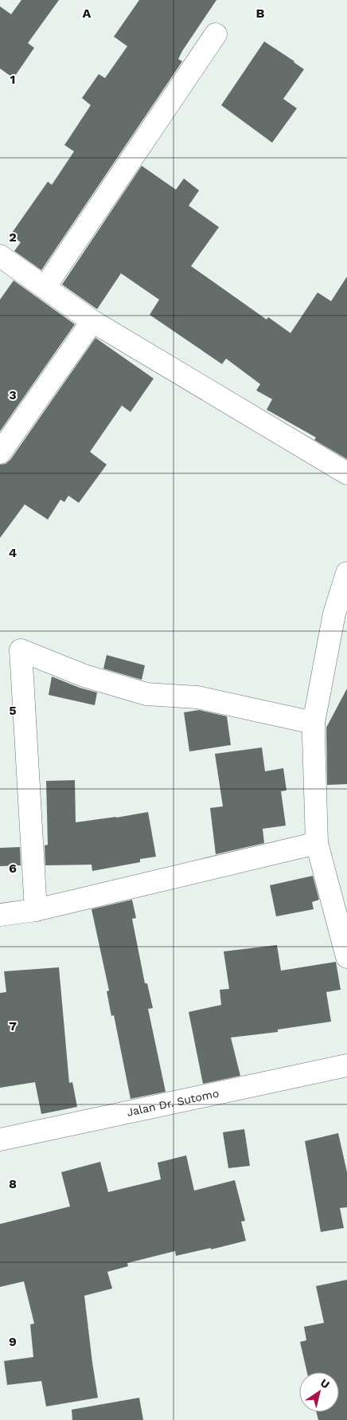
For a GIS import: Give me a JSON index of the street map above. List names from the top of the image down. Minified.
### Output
{"streets":{"street":["Jalan Dr. Sutomo"]},"north":"top right","grid":{"columns":["A","B"],"rows":["1","2","3","4","5","6","7","8","9"]}}
